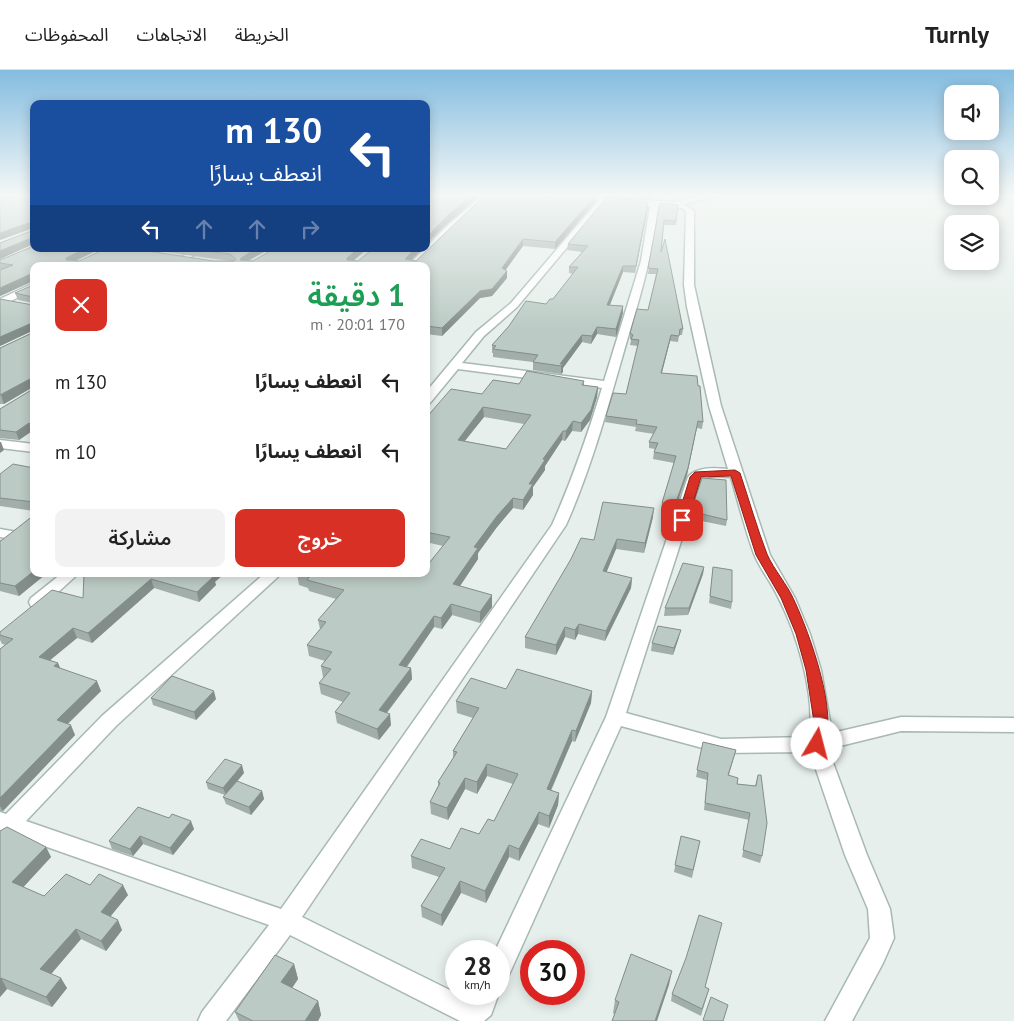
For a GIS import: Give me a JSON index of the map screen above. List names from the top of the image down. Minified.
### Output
{"page":{"header":"Turnly","nav":["الخريطة","الاتجاهات","المحفوظات"],"turn":["130 m","انعطف يسارًا"],"heading":["1 دقيقة","170 m · 20:01"],"list":[{"name":"انعطف يسارًا","value":"130 m"},{"name":"انعطف يسارًا","value":"10 m"}],"buttons":["خروج","مشاركة"],"speed":"28 km/h","limit":"30"}}
